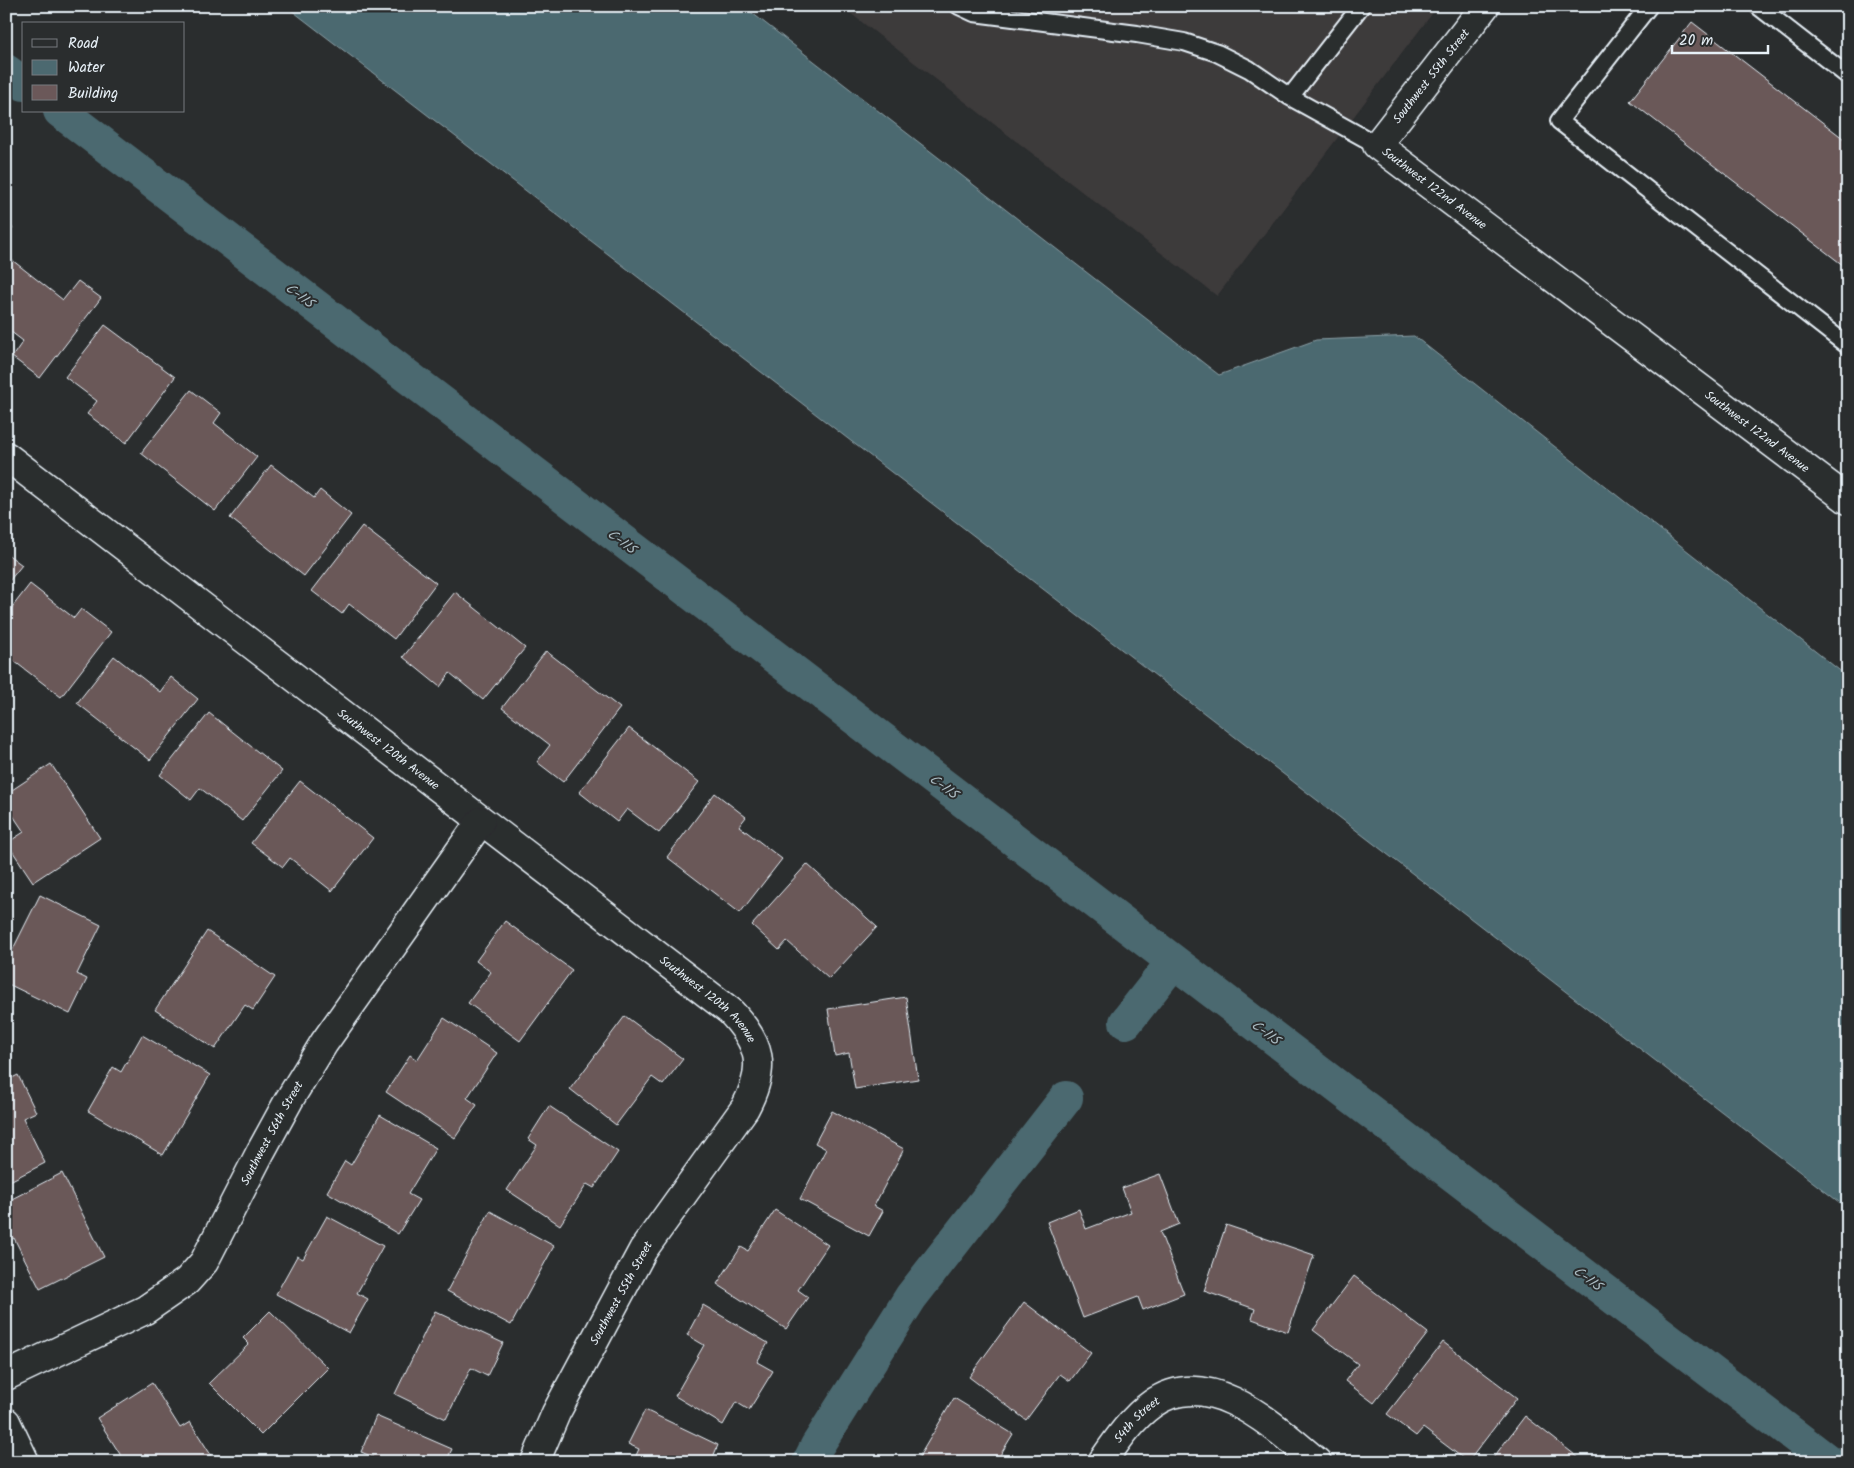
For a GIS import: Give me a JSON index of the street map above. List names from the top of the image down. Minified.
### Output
{"streets":{"street":["Southwest 55th Street","Southwest 122nd Avenue","Southwest 120th Avenue","Southwest 56th Street","54th Street"]},"crossings":[["Southwest 55th Street","Southwest 122nd Avenue"],["Southwest 55th Street","Southwest 120th Avenue"],["Southwest 120th Avenue","Southwest 56th Street"]],"water":["C-11S"],"legend":["Road","Water","Building"],"scale_bar":"20 m"}
